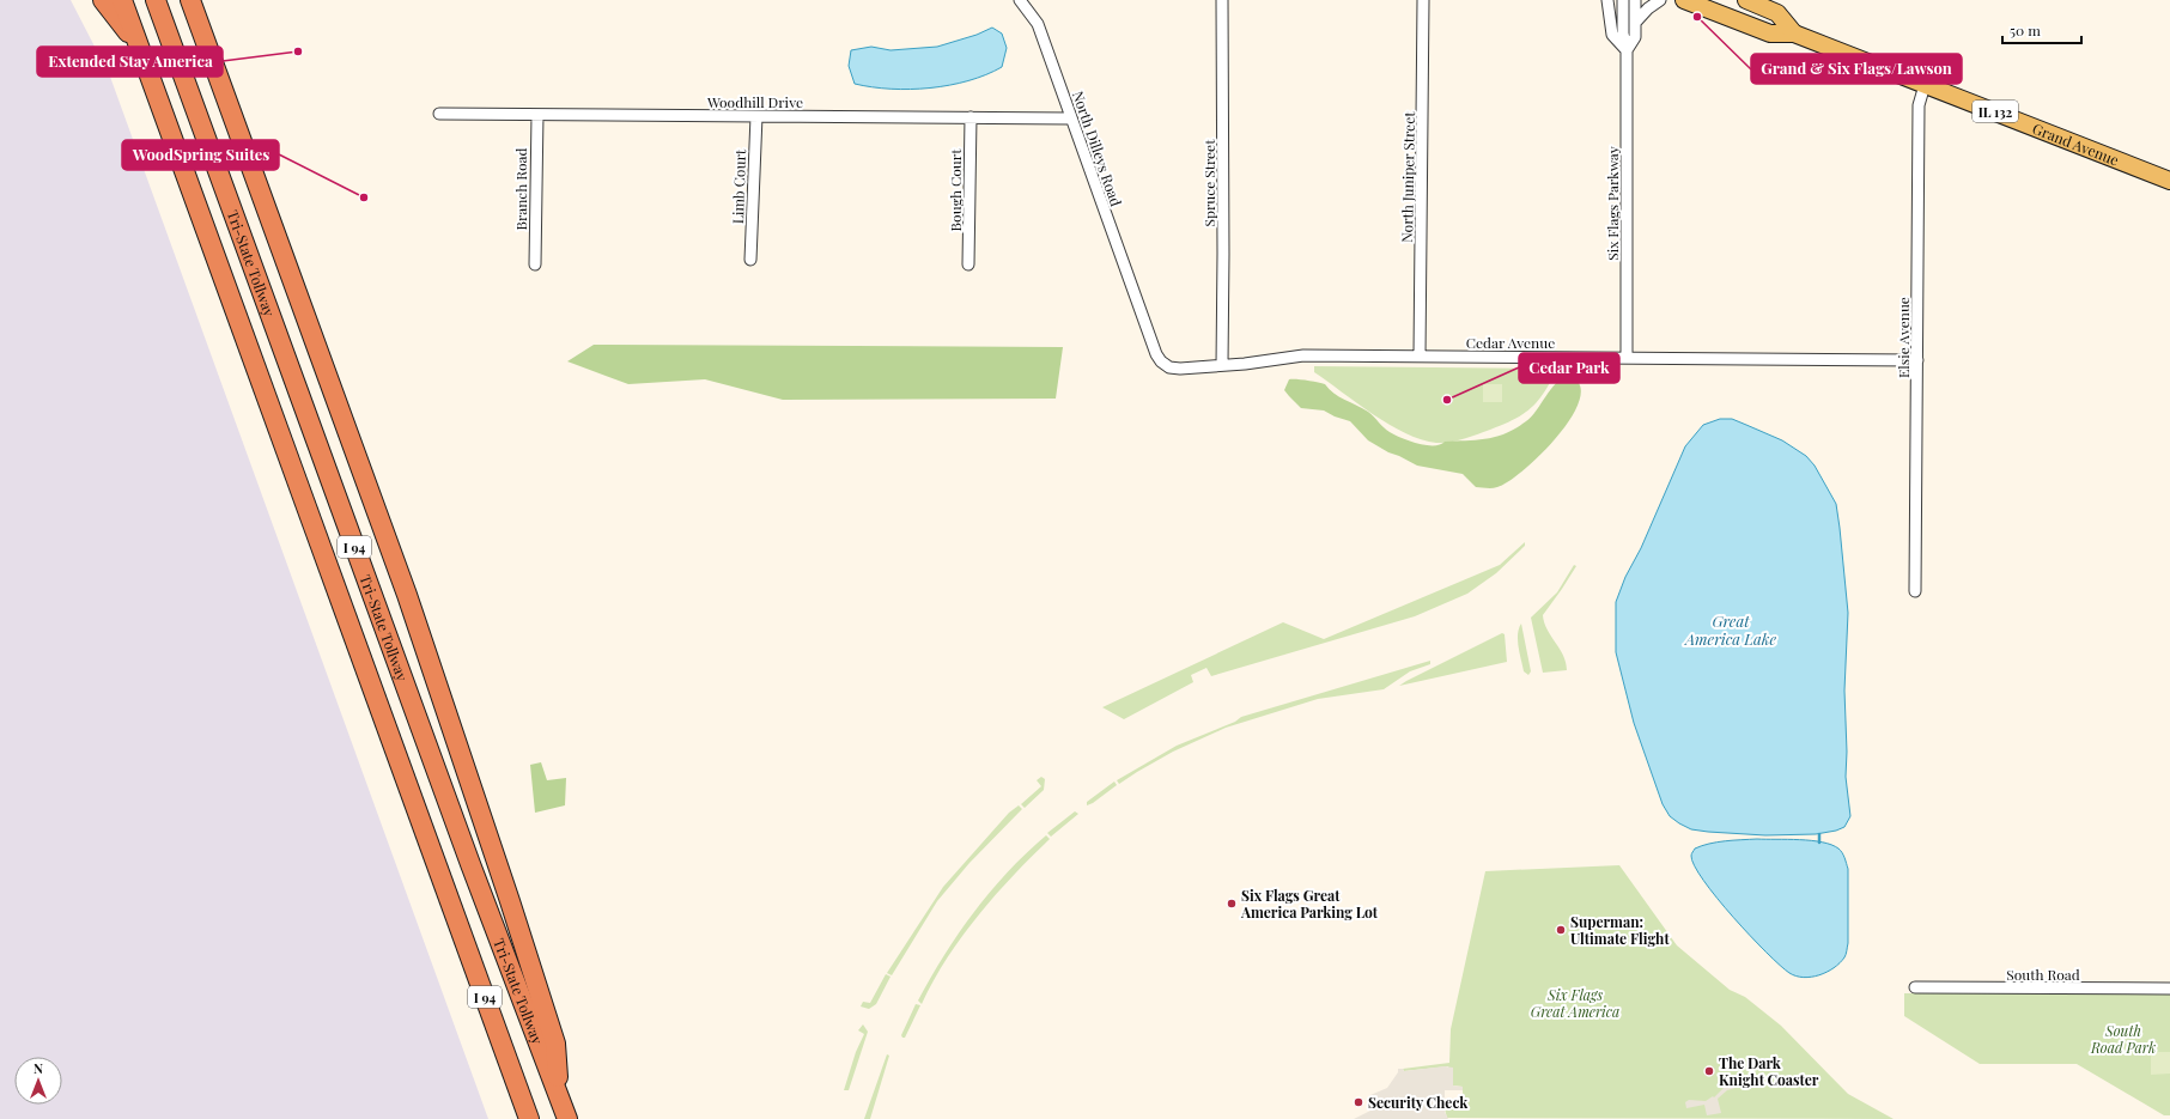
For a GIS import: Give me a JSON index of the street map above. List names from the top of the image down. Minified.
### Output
{"streets":{"highway":["Tri-State Tollway","I 94"],"main road":["IL 132","Grand Avenue"],"street":["Woodhill Drive","North Dilleys Road","North Juniper Street","Spruce Street","Limb Court","Branch Road","Bough Court","Six Flags Parkway","Elsie Avenue","Cedar Avenue","South Road"]},"crossings":[["Woodhill Drive","North Dilleys Road"],["Woodhill Drive","Limb Court"],["Woodhill Drive","Branch Road"],["Woodhill Drive","Bough Court"],["Grand Avenue","Elsie Avenue"],["North Dilleys Road","Cedar Avenue"],["North Juniper Street","Cedar Avenue"],["Spruce Street","Cedar Avenue"],["Six Flags Parkway","Cedar Avenue"],["Elsie Avenue","Cedar Avenue"]],"water":["Great America Lake"],"parks":["Six Flags Great America","South Road Park"],"places":["Grand & Six Flags/Lawson","Extended Stay America","WoodSpring Suites","Cedar Park","Six Flags Great America Parking Lot","Superman: Ultimate Flight","The Dark Knight Coaster","Security Check"],"scale_bar":"50 m","north":"top"}
